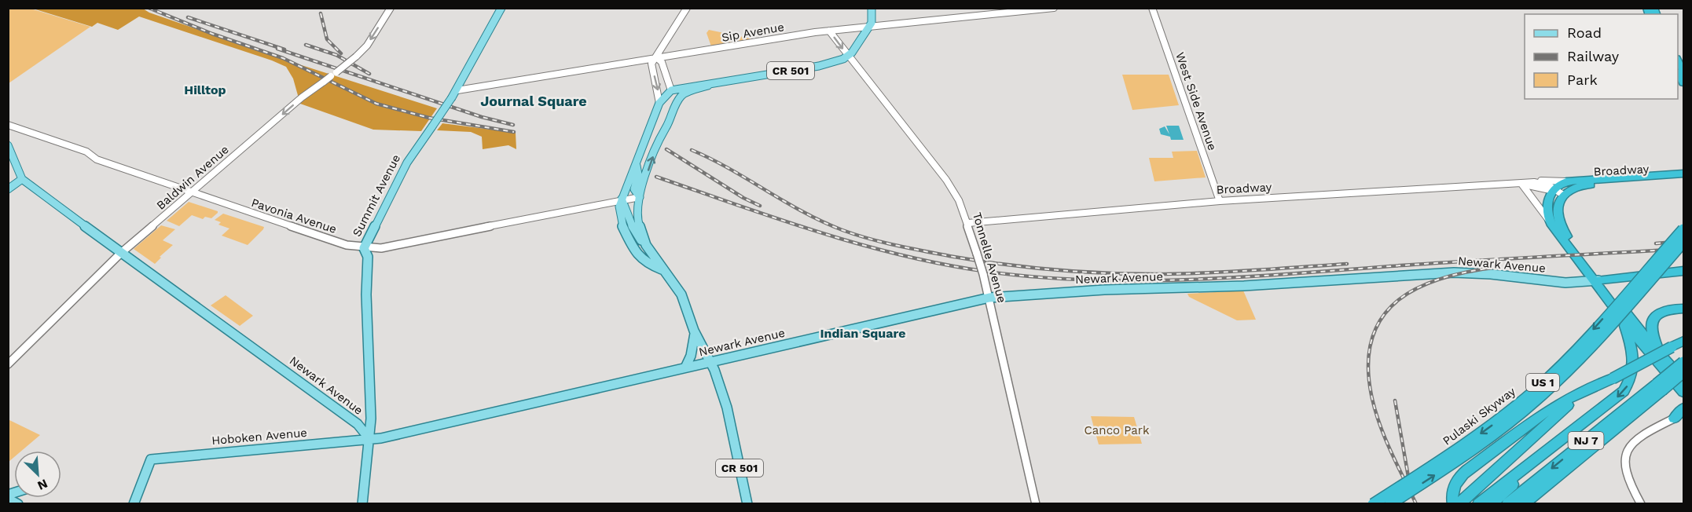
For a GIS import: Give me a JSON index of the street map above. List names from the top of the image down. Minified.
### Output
{"streets":{"highway":["Broadway","US 1","Pulaski Skyway"],"main road":["CR 501","Summit Avenue","Newark Avenue","Hoboken Avenue"],"street":["Sip Avenue","West Side Avenue","Baldwin Avenue","Pavonia Avenue","Tonnelle Avenue"]},"crossings":[["Sip Avenue","Summit Avenue"],["Sip Avenue","Tonnelle Avenue"],["CR 501","Pavonia Avenue"],["CR 501","Tonnelle Avenue"],["CR 501","Newark Avenue"],["West Side Avenue","Broadway"],["Broadway","Tonnelle Avenue"],["Baldwin Avenue","Pavonia Avenue"],["Baldwin Avenue","Newark Avenue"],["Summit Avenue","Pavonia Avenue"],["Summit Avenue","Newark Avenue"],["Summit Avenue","Hoboken Avenue"],["Tonnelle Avenue","Newark Avenue"],["Newark Avenue","Hoboken Avenue"]],"one_way":["Baldwin Avenue"],"districts":["Hilltop","Journal Square","Indian Square"],"parks":["Canco Park"],"legend":["Road","Railway","Park"],"north":"bottom right"}
